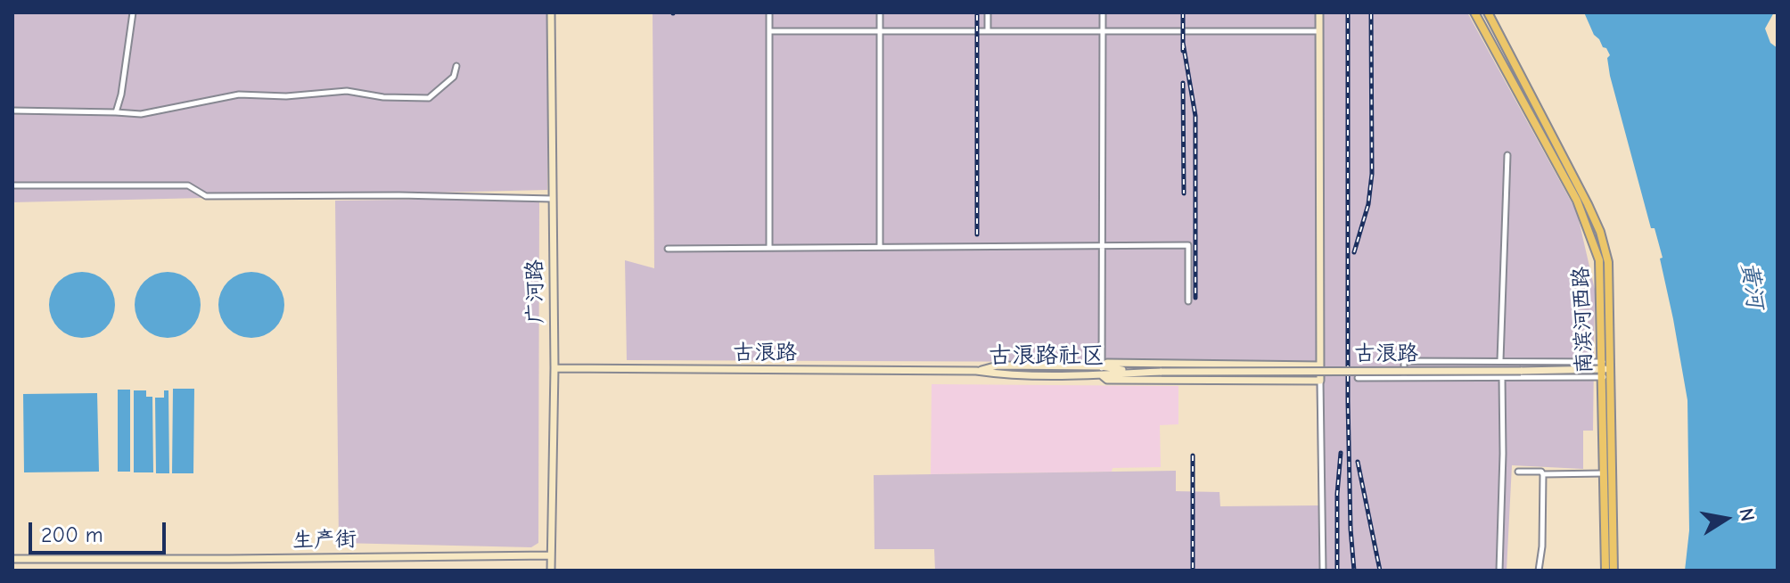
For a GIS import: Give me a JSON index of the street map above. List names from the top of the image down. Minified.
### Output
{"streets":{"highway":["南滨河西路"],"street":["广河路","古浪路","生产街"]},"crossings":[["广河路","古浪路"],["广河路","生产街"],["南滨河西路","古浪路"]],"districts":["古浪路社区"],"water":["黄河"],"scale_bar":"200 m","north":"right"}
